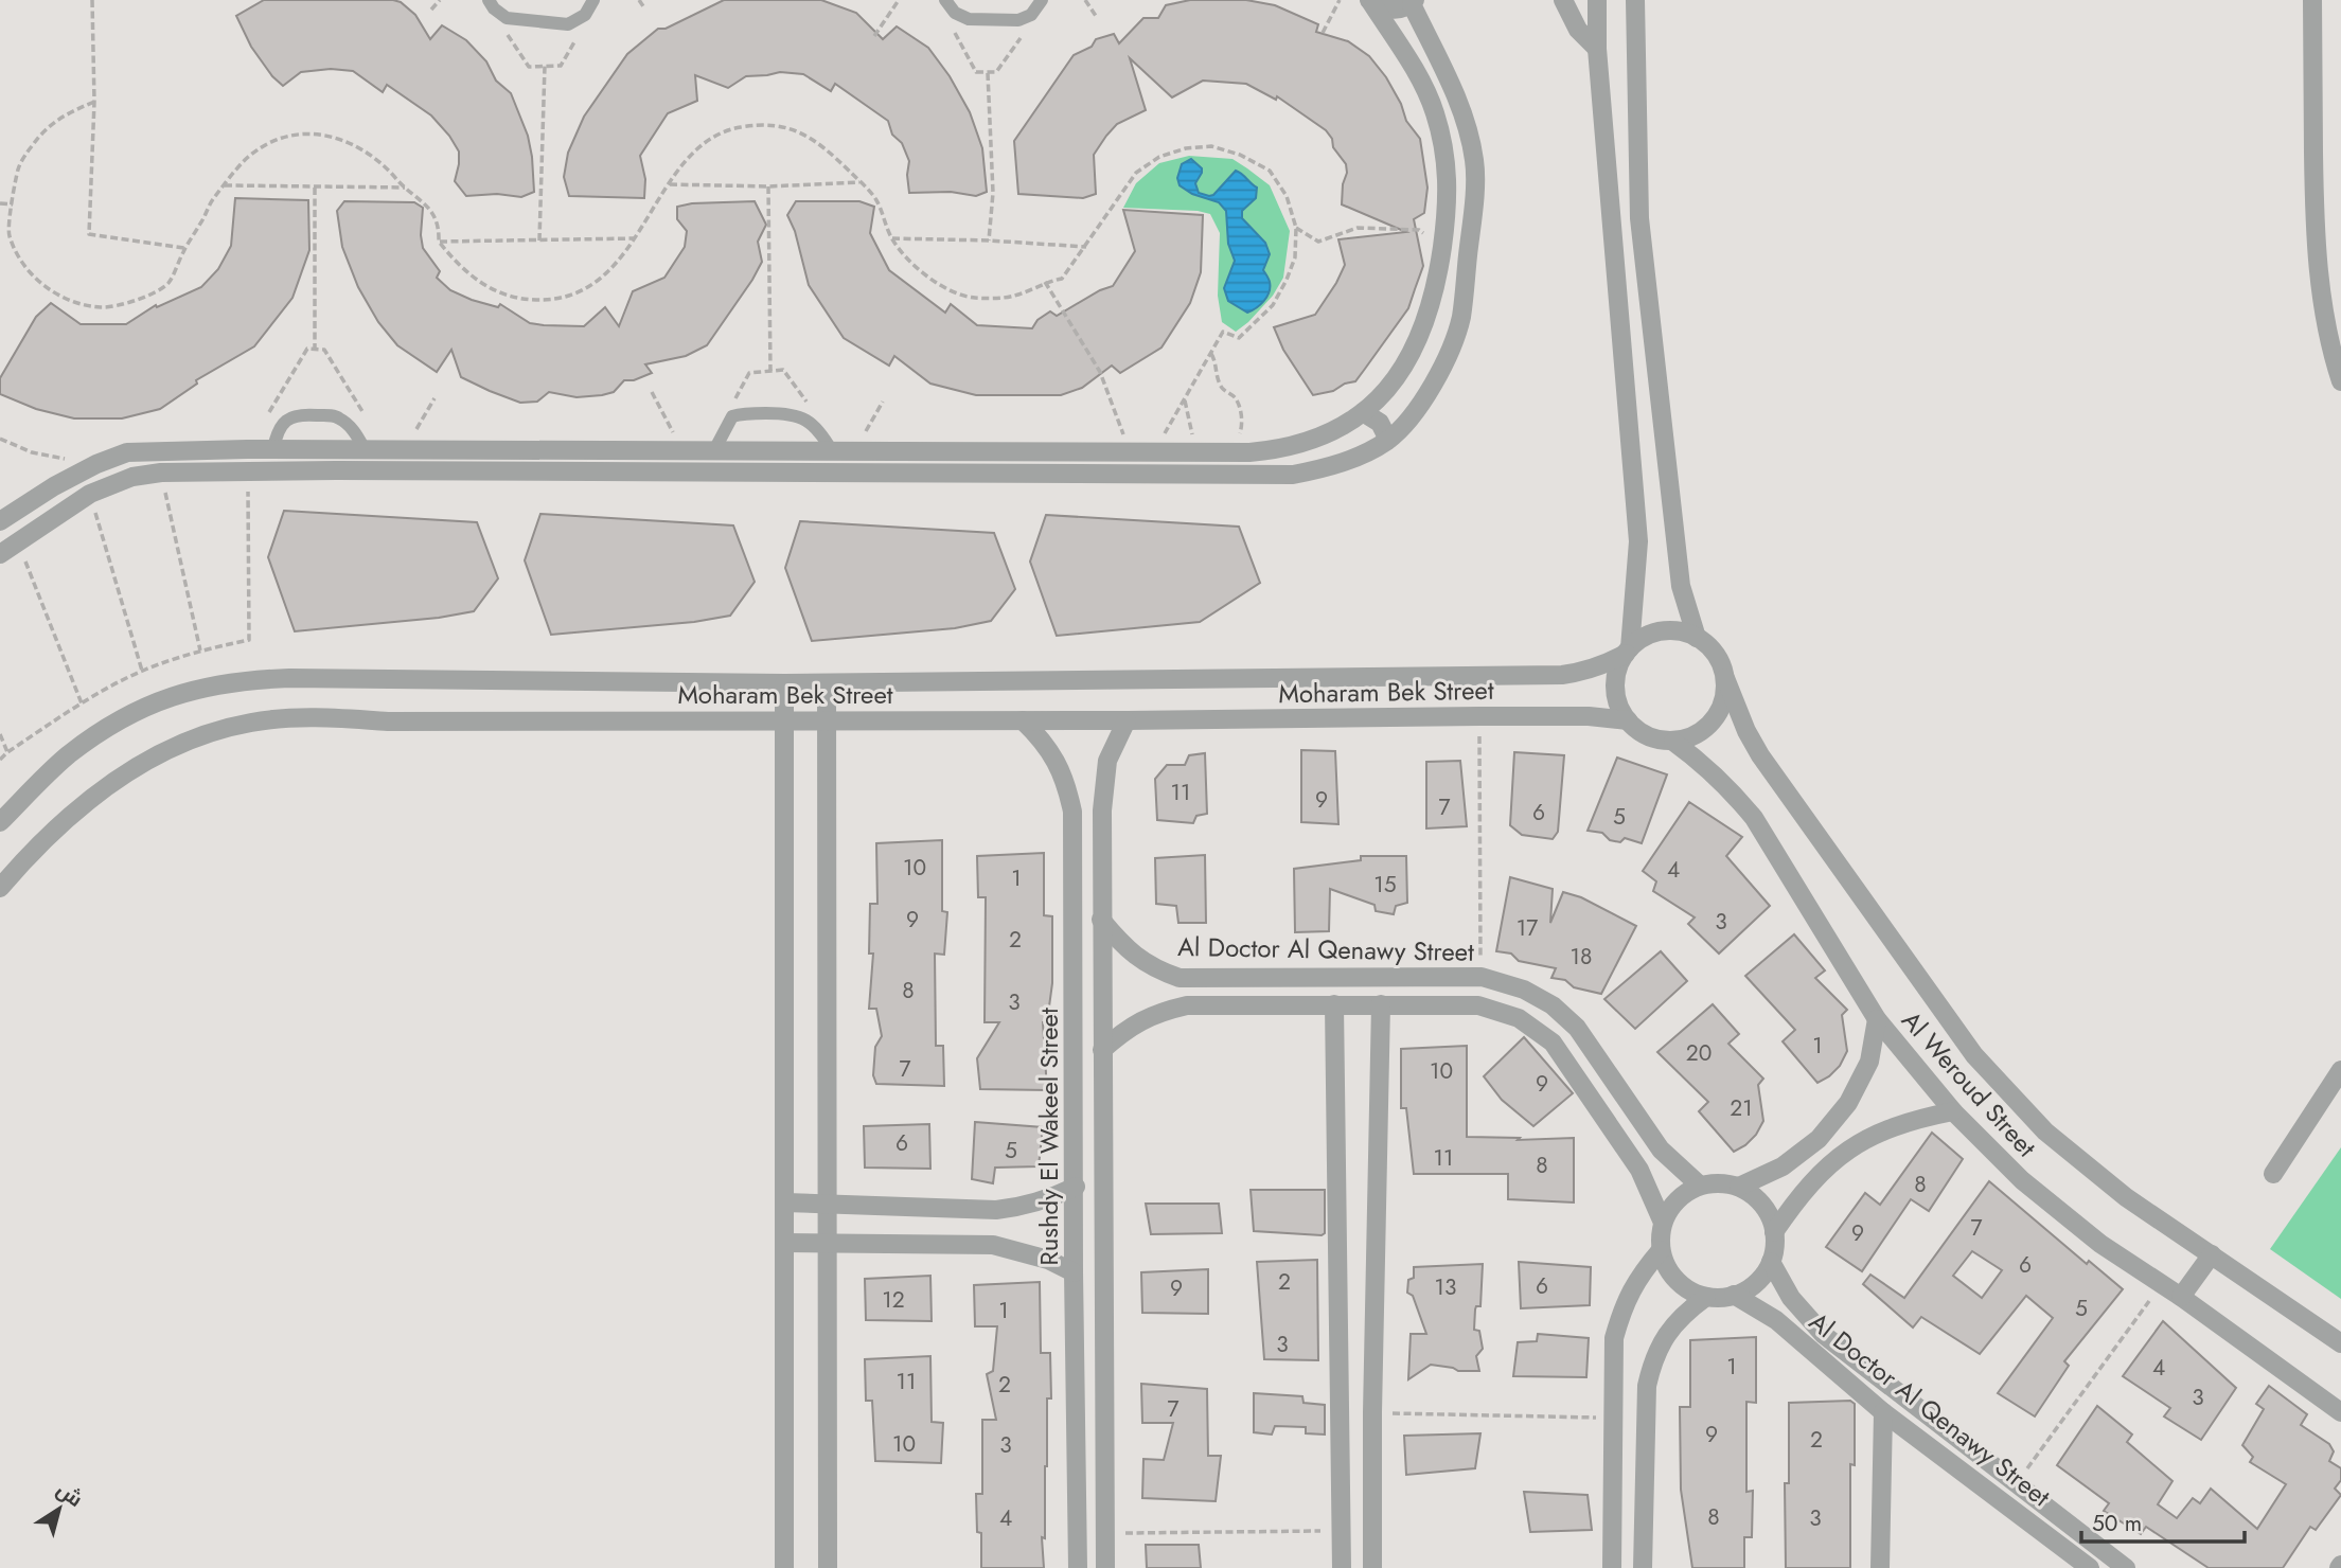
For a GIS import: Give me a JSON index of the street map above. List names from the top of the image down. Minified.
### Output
{"streets":{"street":["Moharam Bek Street","Al Doctor Al Qenawy Street","Al Weroud Street","Rushdy El Wakeel Street"]},"crossings":[["Moharam Bek Street","Al Weroud Street"],["Moharam Bek Street","Rushdy El Wakeel Street"],["Al Doctor Al Qenawy Street","Rushdy El Wakeel Street"]],"house_numbers":["11","9","7","6","5","10","4","1","15","9","3","17","2","18","8","3","1","20","7","10","9","21","6","5","11","8","8","7","9","6","2","6","13","9","12","5","1","3","1","4","11","2","3","7","9","2","10","3","8","4","3"],"scale_bar":"50 m","north":"top right"}
